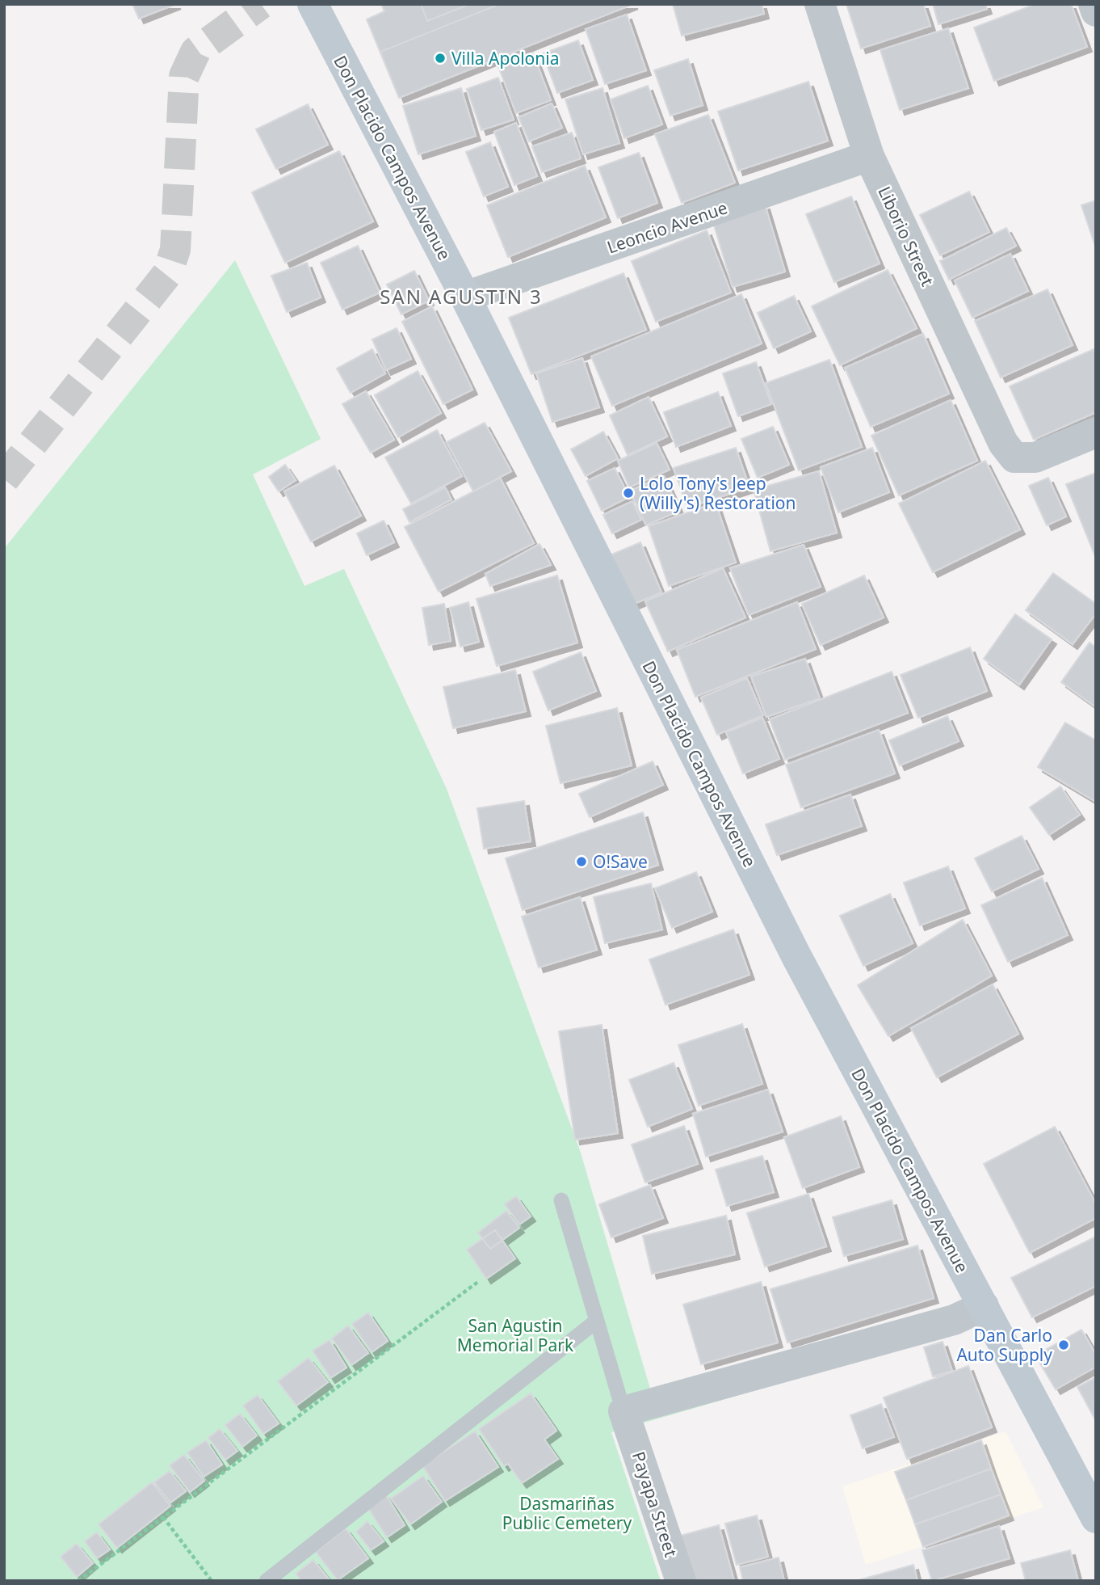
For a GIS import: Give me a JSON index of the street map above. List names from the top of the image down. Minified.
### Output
{"streets":{"main road":["Don Placido Campos Avenue"],"street":["Leoncio Avenue","Liborio Street","Payapa Street"]},"crossings":[["Don Placido Campos Avenue","Leoncio Avenue"],["Leoncio Avenue","Liborio Street"]],"districts":["SAN AGUSTIN 3"],"parks":["San Agustin Memorial Park","Dasmariñas Public Cemetery"],"places":["Villa Apolonia","Lolo Tony's Jeep (Willy's) Restoration","O!Save","Dan Carlo Auto Supply"]}
